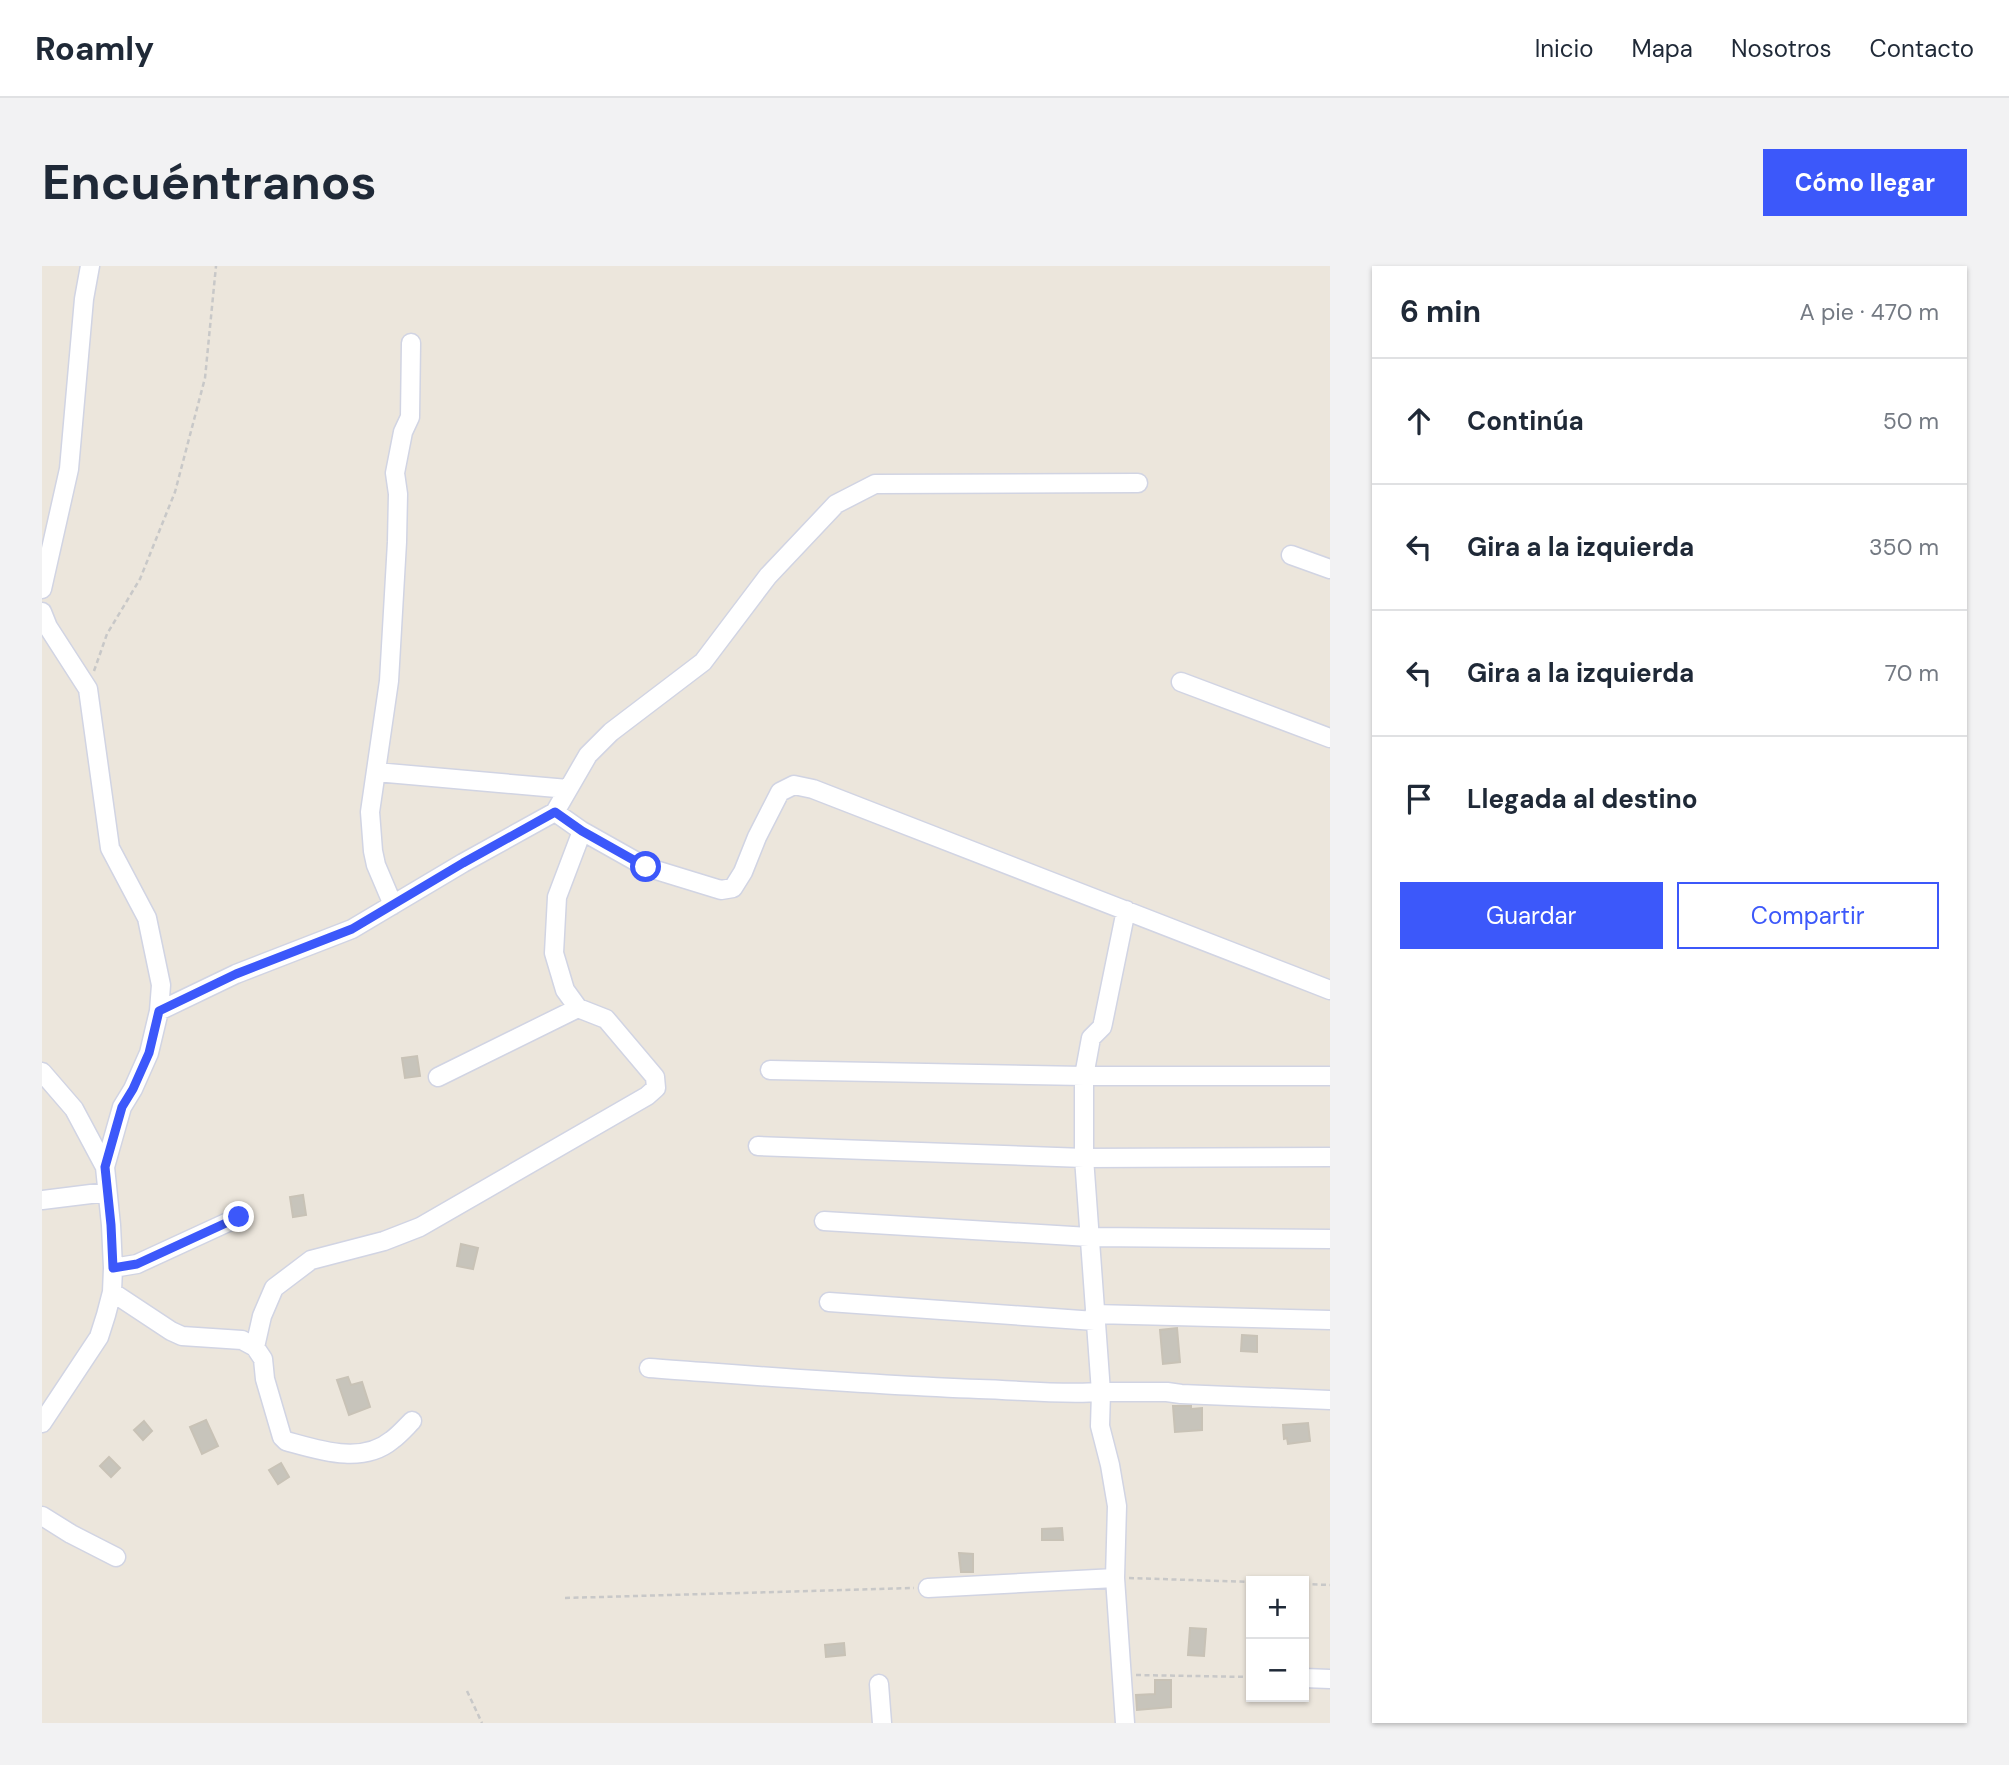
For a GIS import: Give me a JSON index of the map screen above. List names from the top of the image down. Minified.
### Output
{"page":{"header":"Roamly","nav":["Inicio","Mapa","Nosotros","Contacto"],"buttons":["Cómo llegar",["Guardar","Compartir"]],"title":"Encuéntranos","heading":["6 min","A pie · 470 m"],"list":[["Continúa","50 m"],["Gira a la izquierda","350 m"],["Gira a la izquierda","70 m"],"Llegada al destino"],"map_buttons":["+","−"]}}
